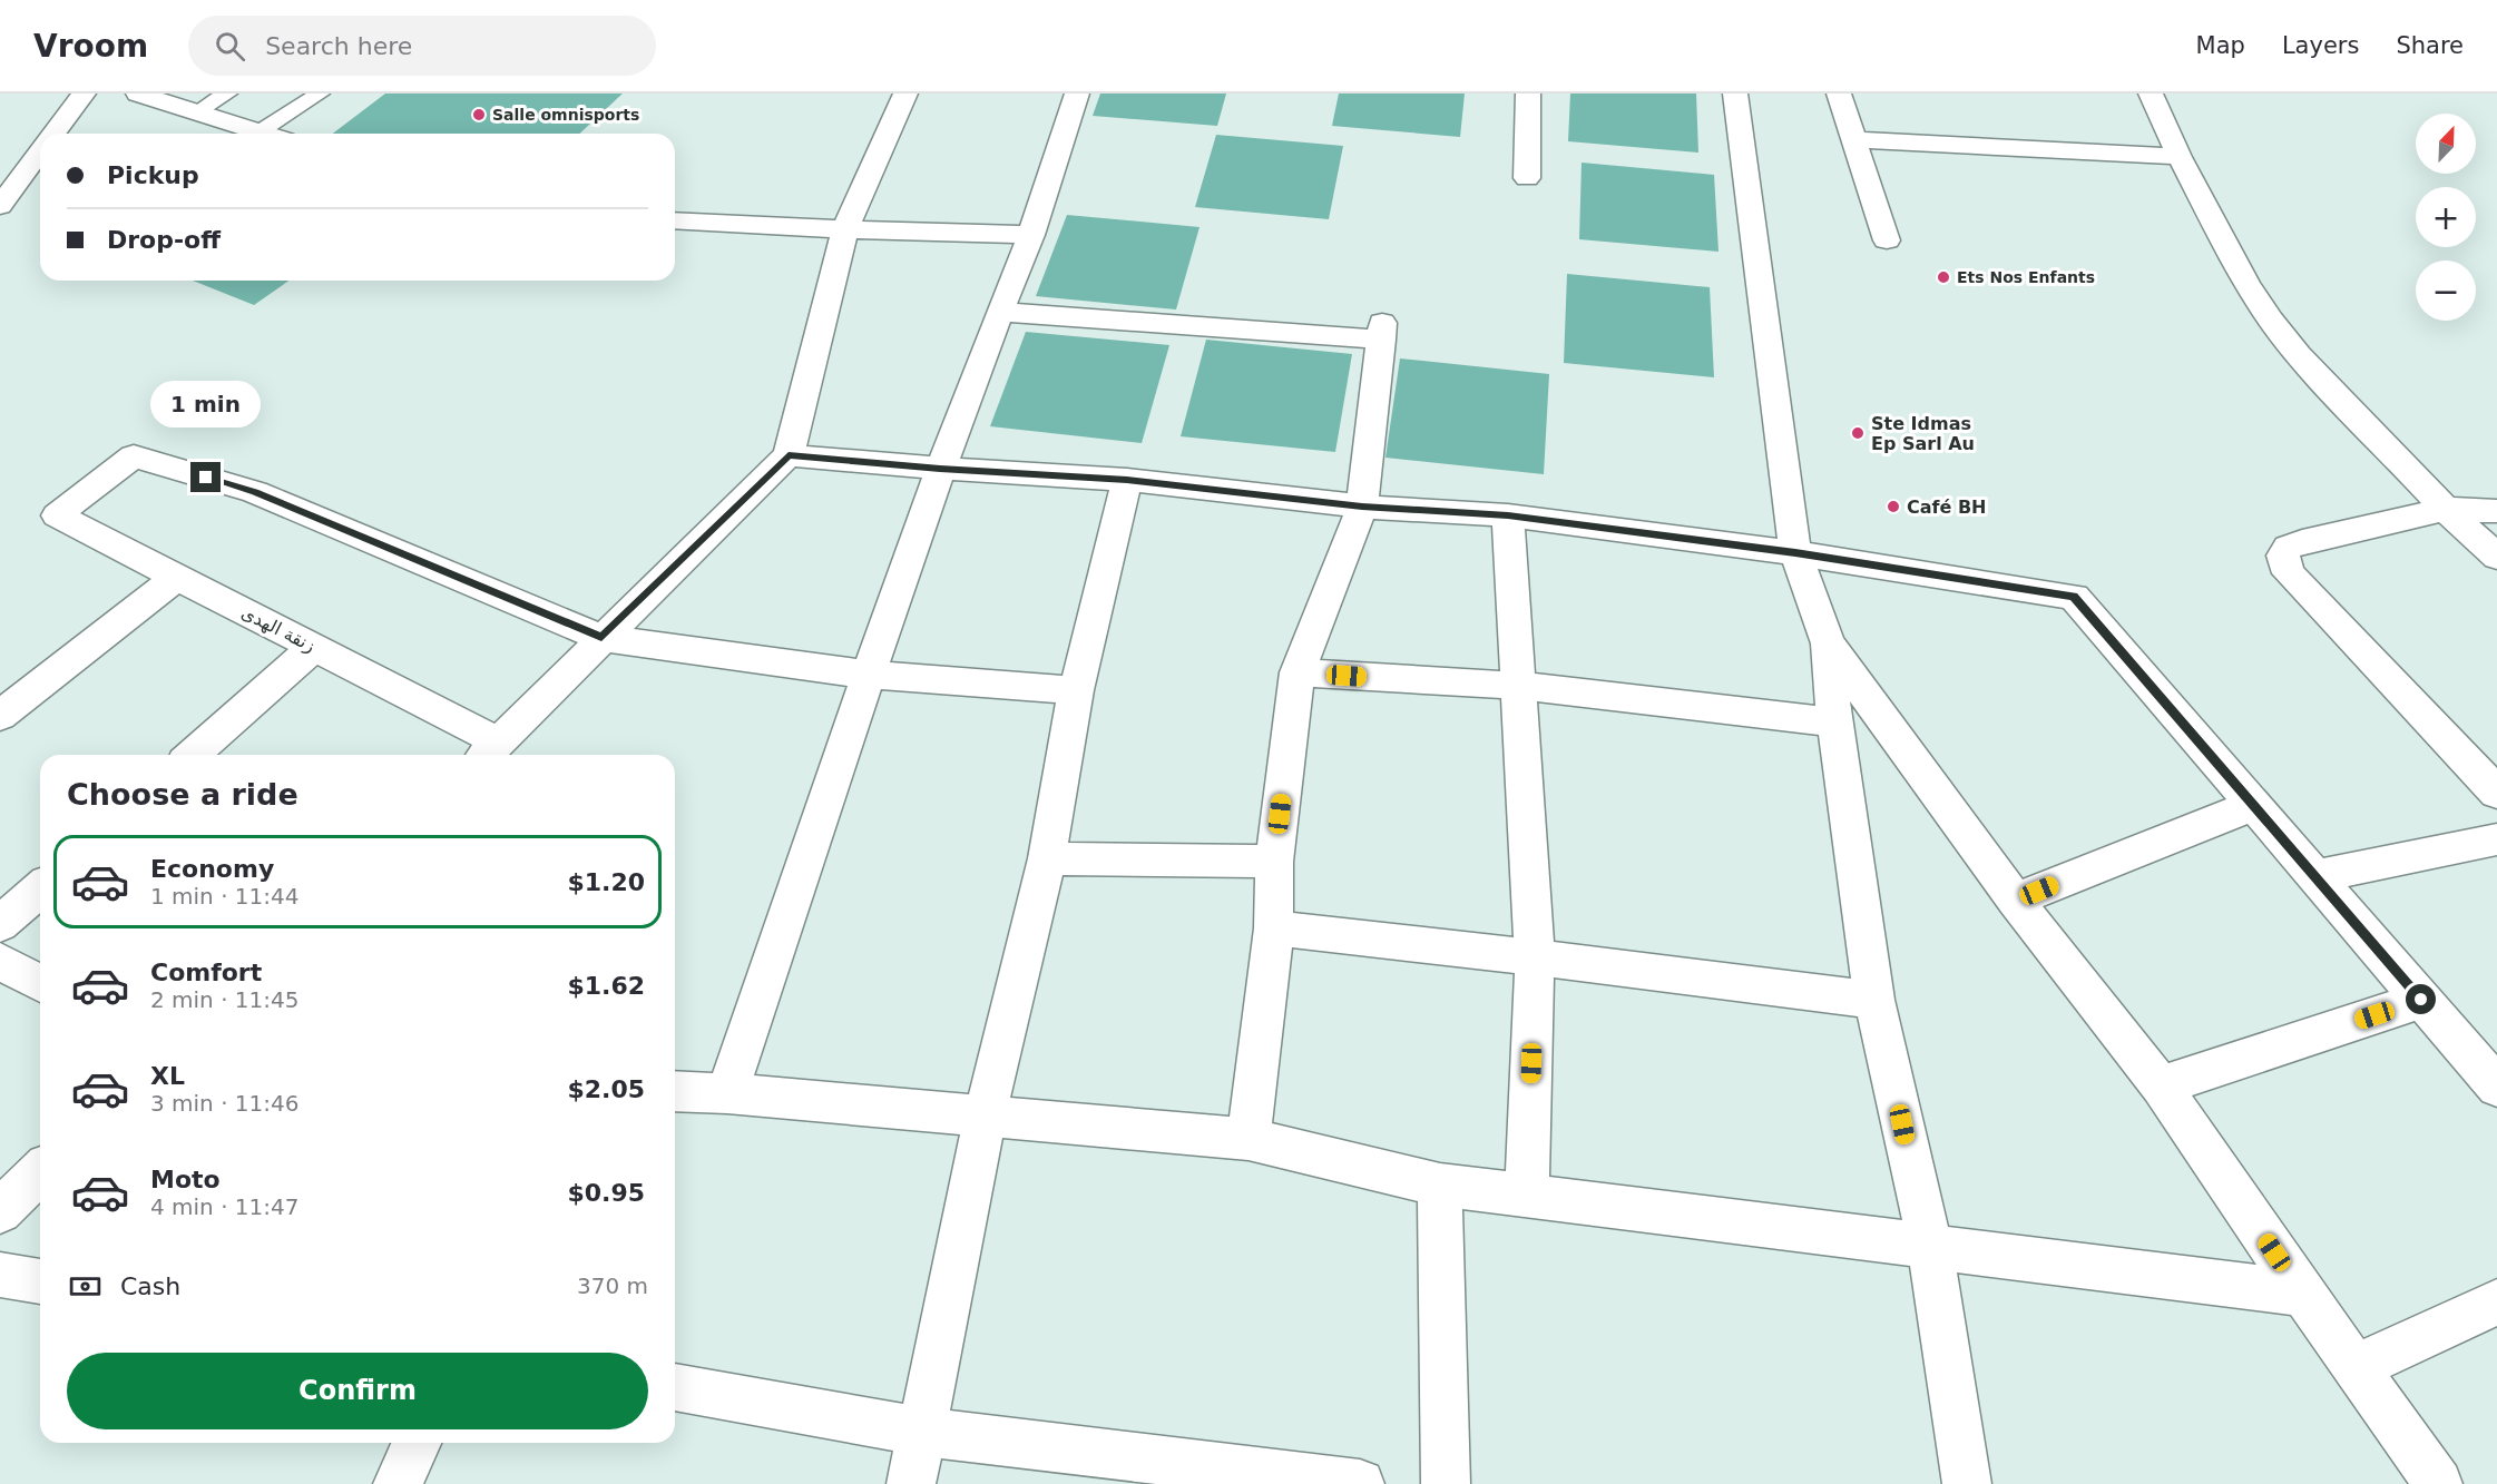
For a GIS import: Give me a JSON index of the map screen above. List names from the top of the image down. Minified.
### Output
{"streets":{"street":["زنقة الهدى"]},"places":["Salle omnisports","Ets Nos Enfants","Ste Idmas Ep Sarl Au","Café BH"],"north":"top right","page":{"header":"Vroom","search":"Search here","nav":["Map","Layers","Share"],"map_buttons":["+","−"],"banner":["Pickup","Drop-off"],"bubble":"1 min","heading":"Choose a ride","list":[{"name":"Economy","note":"1 min · 11:44","value":"$1.20"},{"name":"Comfort","note":"2 min · 11:45","value":"$1.62"},{"name":"XL","note":"3 min · 11:46","value":"$2.05"},{"name":"Moto","note":"4 min · 11:47","value":"$0.95"}],"pay":["Cash","370 m"],"buttons":"Confirm"}}
